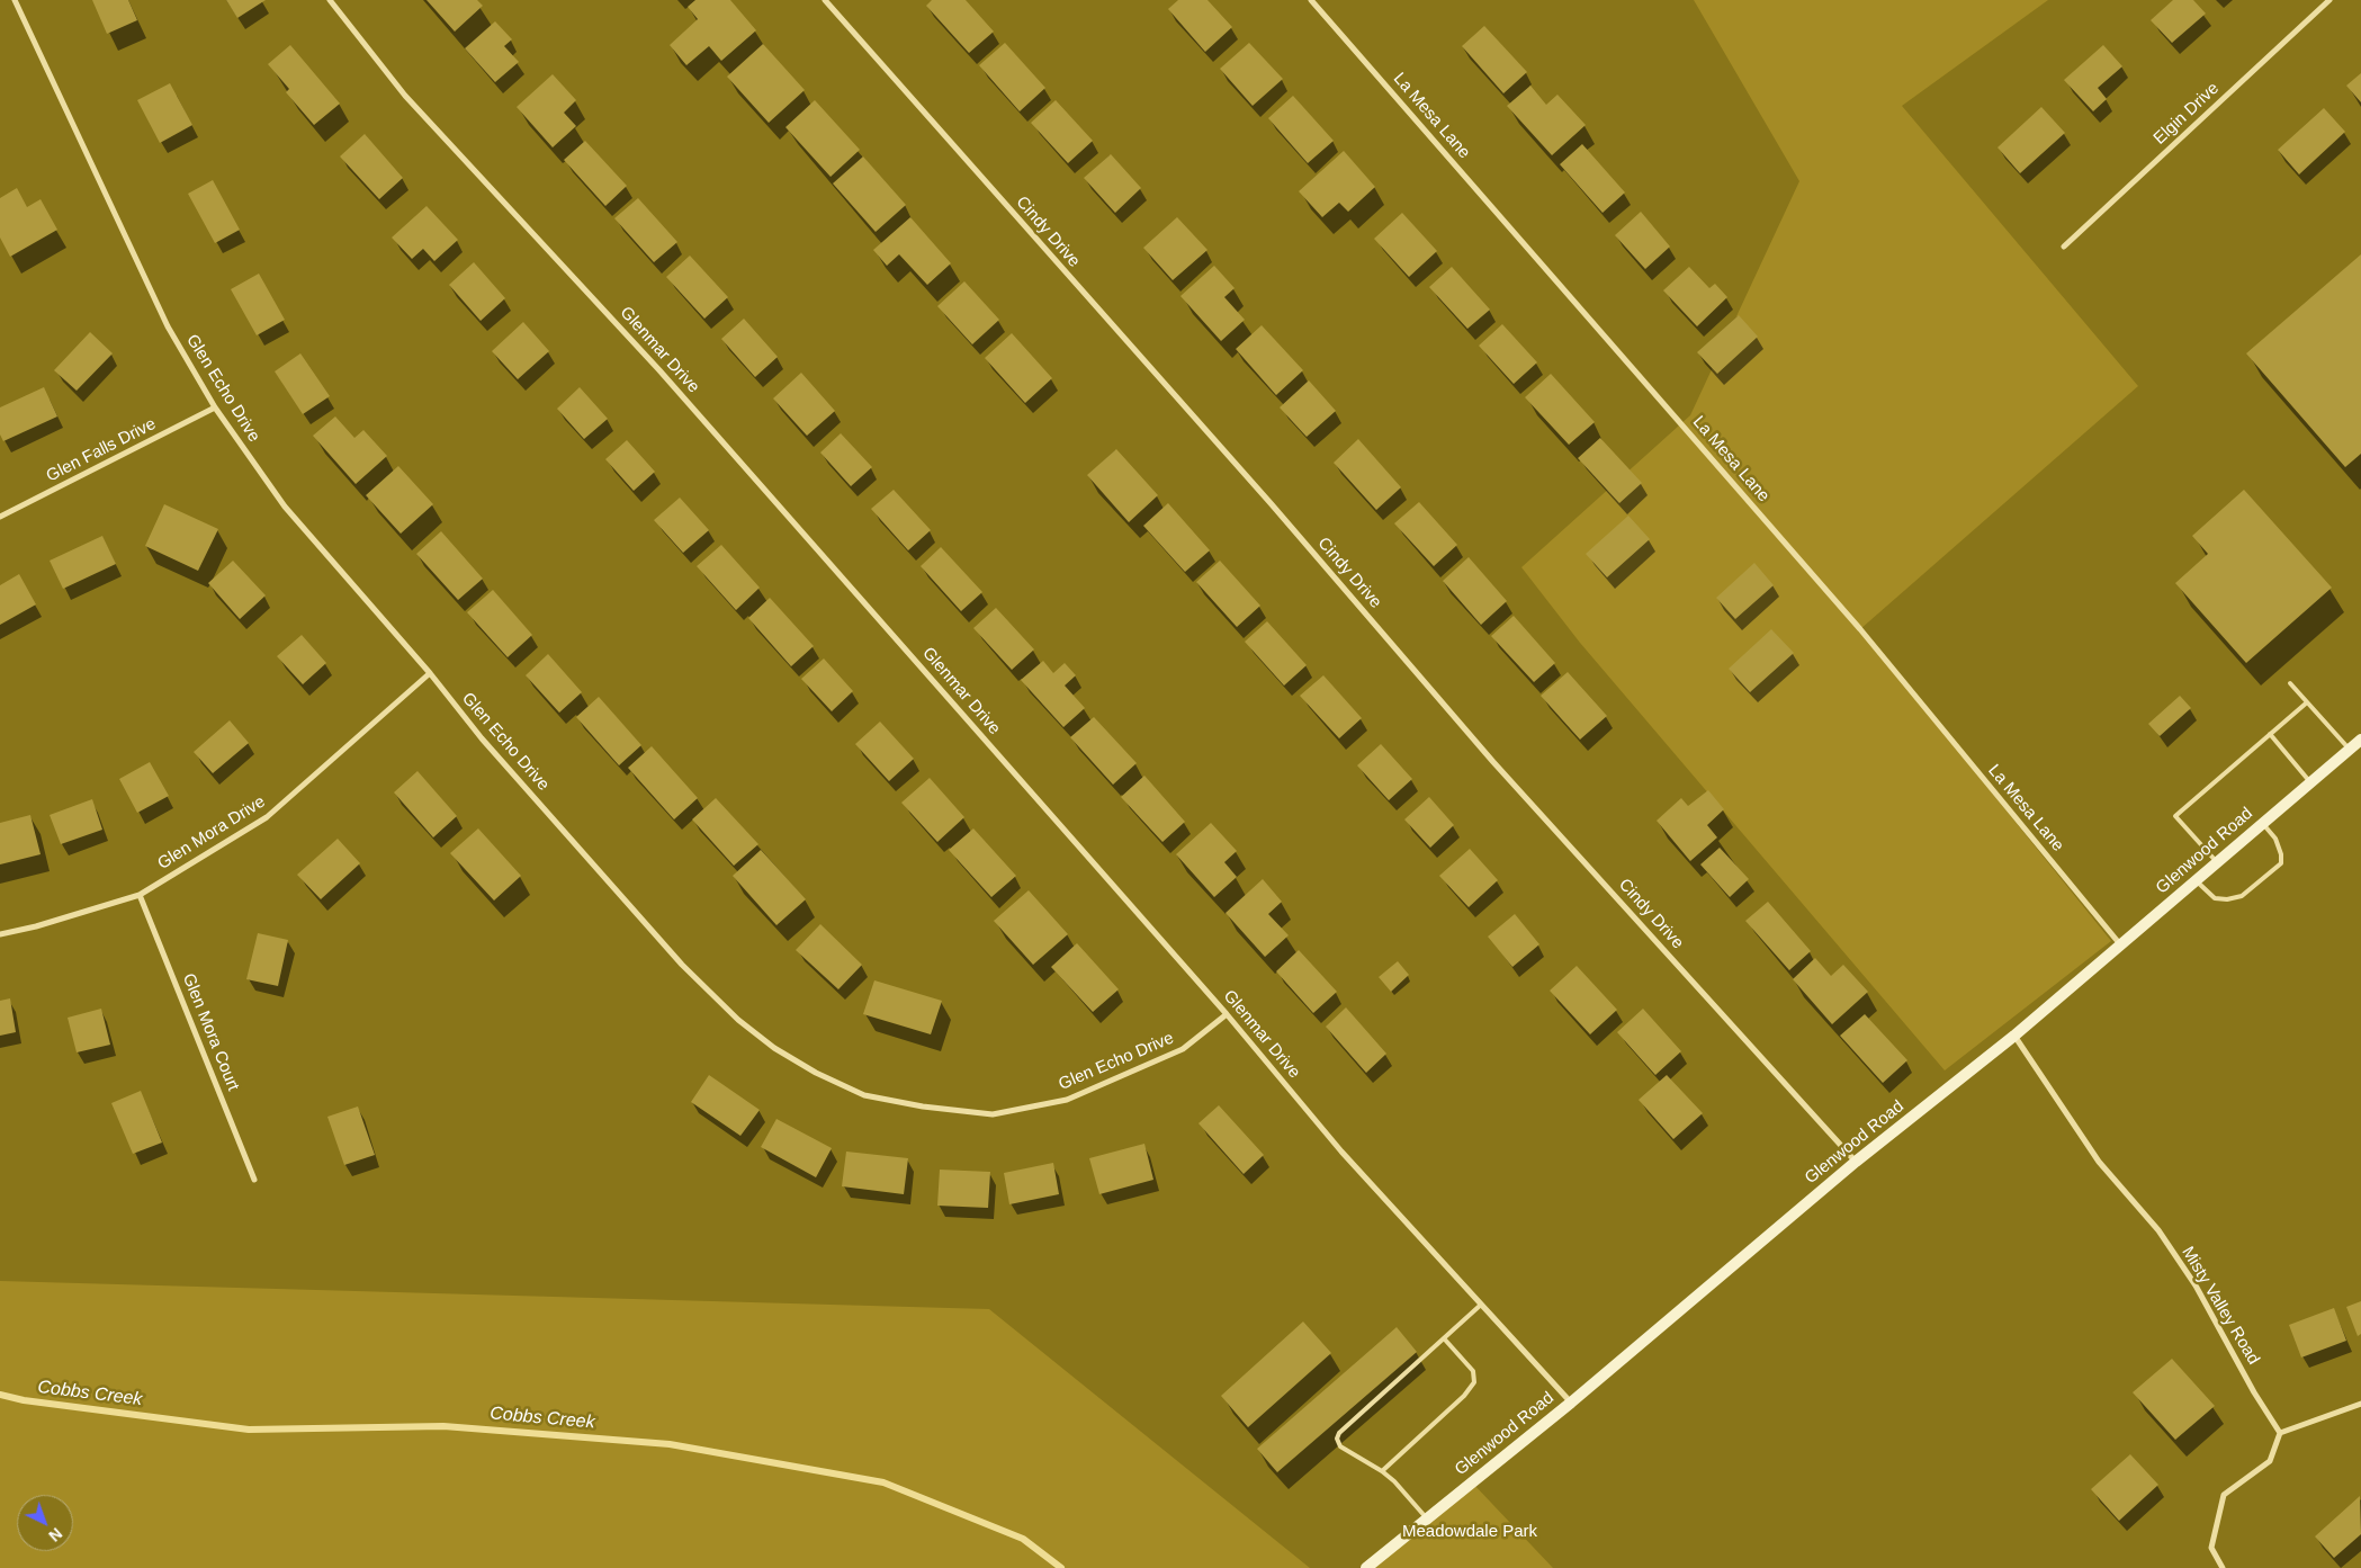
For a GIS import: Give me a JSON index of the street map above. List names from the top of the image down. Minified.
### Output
{"streets":{"main road":["Glenwood Road"],"street":["Elgin Drive","La Mesa Lane","Cindy Drive","Glenmar Drive","Glen Echo Drive","Glen Falls Drive","Glen Mora Drive","Glen Mora Court","Misty Valley Road"]},"crossings":[["La Mesa Lane","Glenwood Road"],["Cindy Drive","Glenwood Road"],["Glenmar Drive","Glen Echo Drive"],["Glenmar Drive","Glenwood Road"],["Glen Echo Drive","Glen Falls Drive"],["Glen Echo Drive","Glen Mora Drive"],["Glen Mora Drive","Glen Mora Court"],["Glenwood Road","Misty Valley Road"]],"water":["Cobbs Creek"],"parks":["Meadowdale Park"],"north":"bottom right"}
